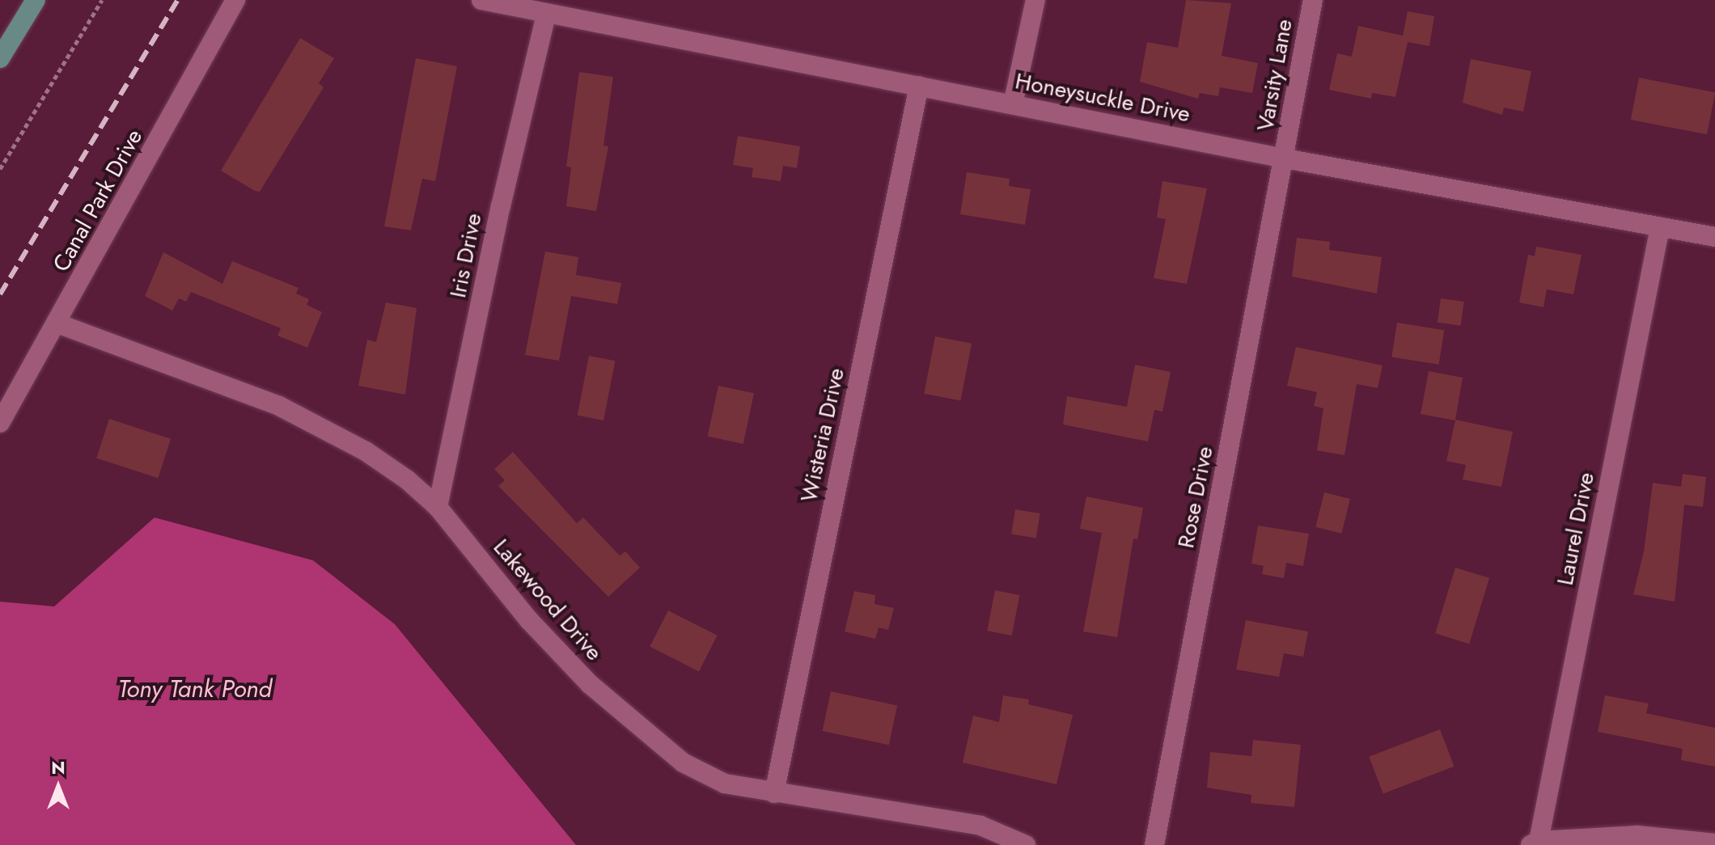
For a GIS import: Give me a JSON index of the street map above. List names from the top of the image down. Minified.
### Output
{"streets":{"street":["Varsity Lane","Honeysuckle Drive","Canal Park Drive","Iris Drive","Wisteria Drive","Rose Drive","Laurel Drive","Lakewood Drive"]},"crossings":[["Varsity Lane","Honeysuckle Drive"],["Varsity Lane","Rose Drive"],["Honeysuckle Drive","Iris Drive"],["Honeysuckle Drive","Wisteria Drive"],["Honeysuckle Drive","Rose Drive"],["Honeysuckle Drive","Laurel Drive"],["Canal Park Drive","Lakewood Drive"],["Iris Drive","Lakewood Drive"],["Wisteria Drive","Lakewood Drive"]],"water":["Tony Tank Pond"],"north":"top"}
